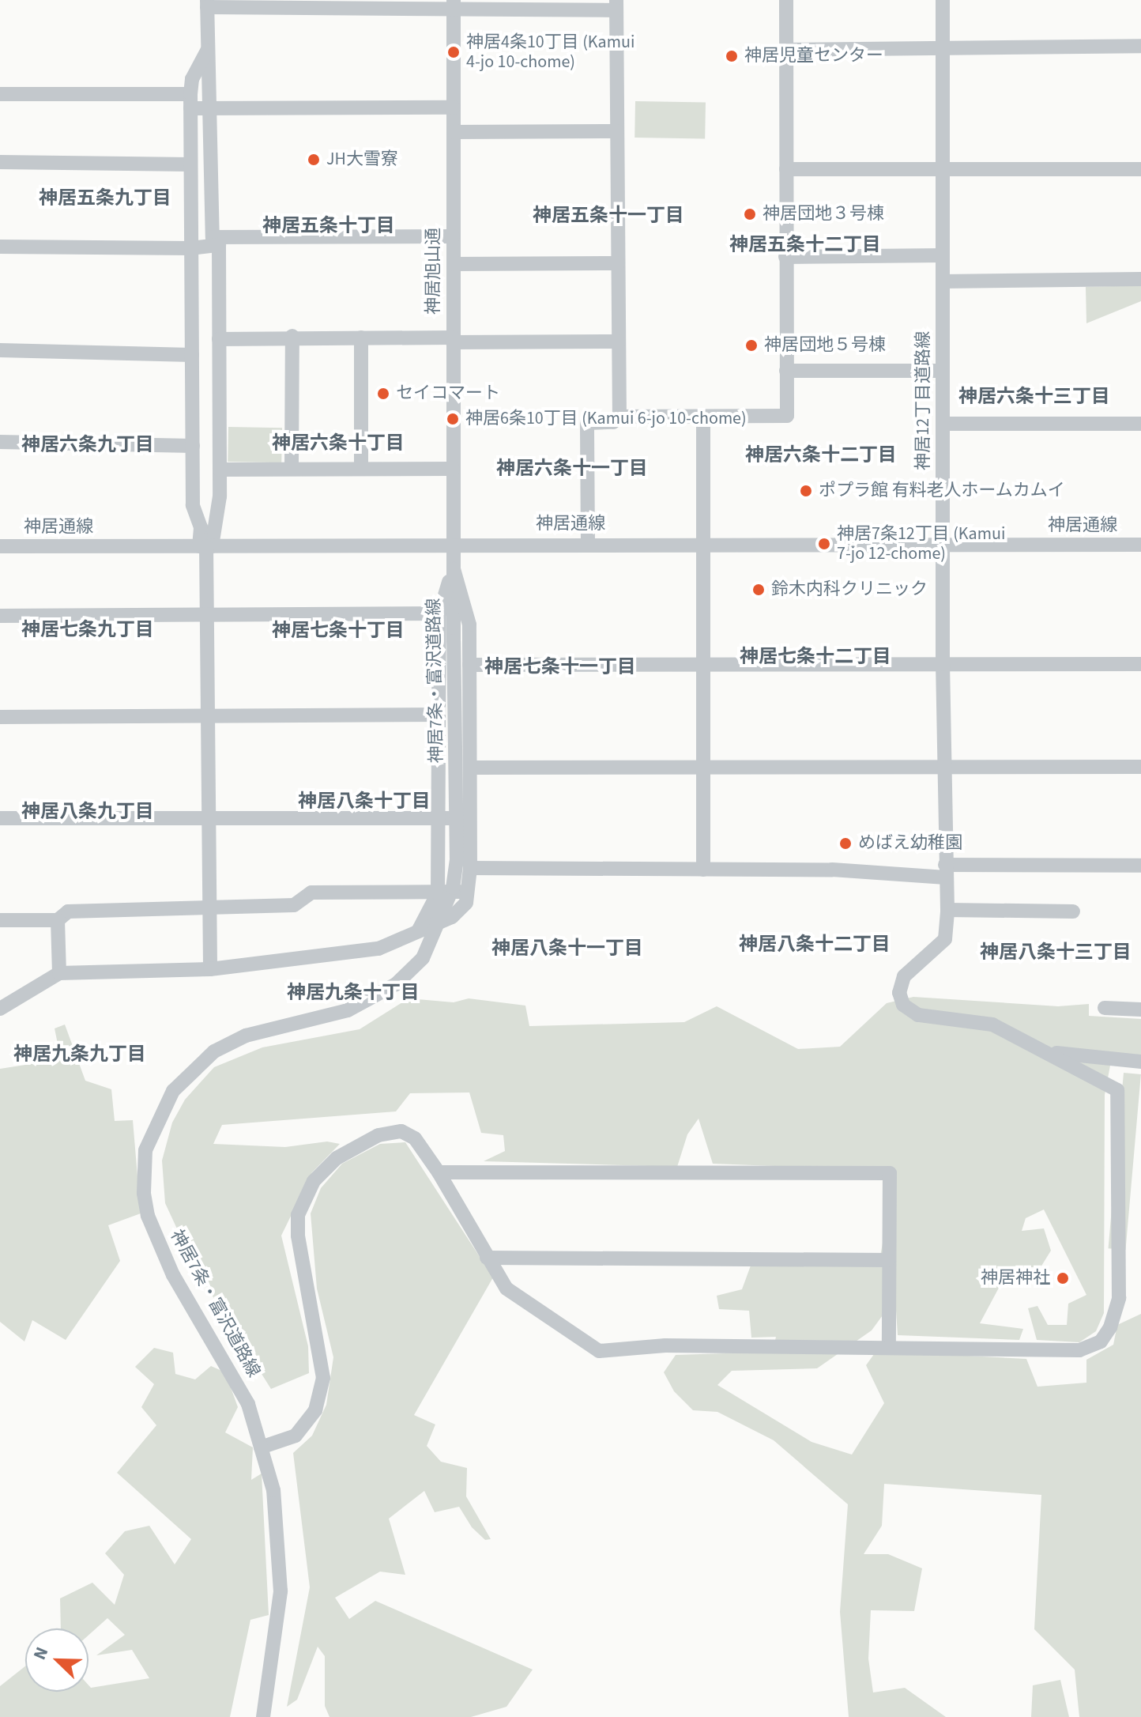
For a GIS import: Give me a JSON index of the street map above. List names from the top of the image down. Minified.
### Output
{"streets":{"street":["神居旭山通","神居12丁目道路線","神居通線","神居7条・富沢道路線"]},"crossings":[["神居旭山通","神居通線"],["神居旭山通","神居7条・富沢道路線"],["神居12丁目道路線","神居通線"],["神居通線","神居7条・富沢道路線"]],"districts":["神居五条九丁目","神居五条十一丁目","神居五条十丁目","神居五条十二丁目","神居六条十三丁目","神居六条十丁目","神居六条九丁目","神居六条十二丁目","神居六条十一丁目","神居七条九丁目","神居七条十丁目","神居七条十二丁目","神居七条十一丁目","神居八条十丁目","神居八条九丁目","神居八条十二丁目","神居八条十一丁目","神居八条十三丁目","神居九条十丁目","神居九条九丁目"],"places":["神居4条10丁目 (Kamui 4-jo 10-chome)","神居児童センター","JH大雪寮","神居団地３号棟","神居団地５号棟","セイコマート","神居6条10丁目 (Kamui 6-jo 10-chome)","ポプラ館 有料老人ホームカムイ","神居7条12丁目 (Kamui 7-jo 12-chome)","鈴木内科クリニック","めばえ幼稚園","神居神社"],"north":"top left"}
